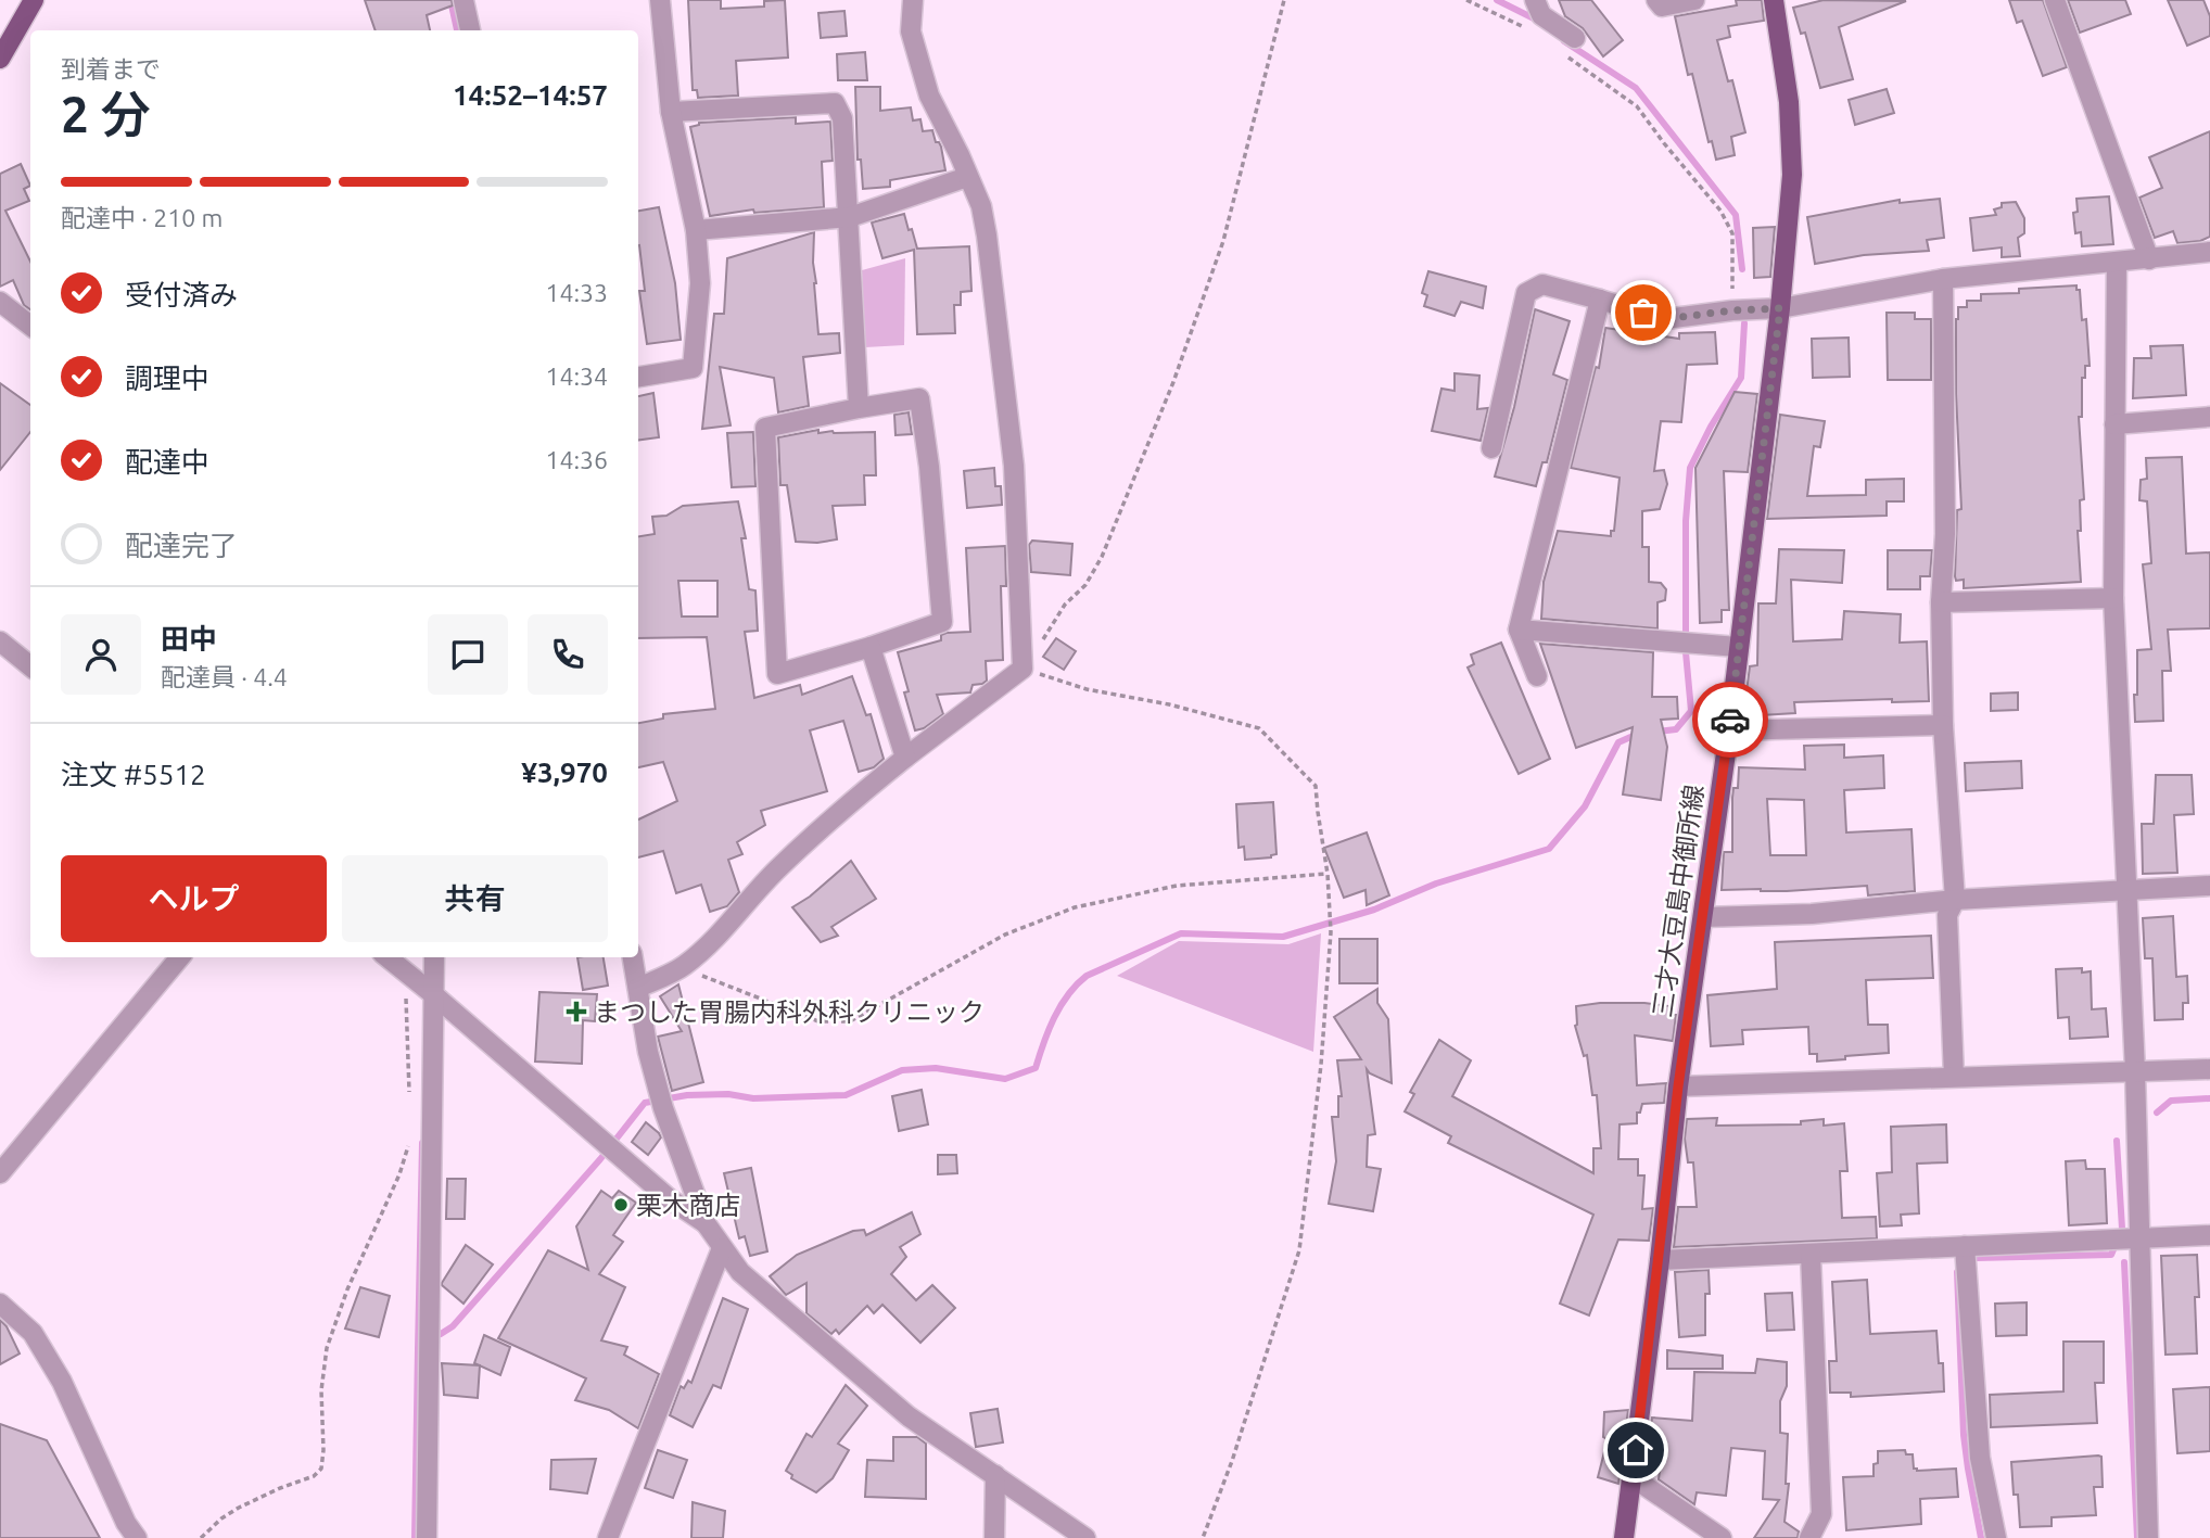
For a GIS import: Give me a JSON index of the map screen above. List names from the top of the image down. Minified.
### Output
{"streets":{"main road":["三才大豆島中御所線"]},"places":{"health":["まつした胃腸内科外科クリニック"],"other":["栗木商店"]},"page":{"heading":["2 分","到着まで","14:52–14:57"],"panel":["田中","配達員 · 4.4","注文 #5512","¥3,970"],"bar":"配達中 · 210 m","list":[["受付済み","14:33"],["調理中","14:34"],["配達中","14:36"],"配達完了"],"buttons":["ヘルプ","共有"]}}
